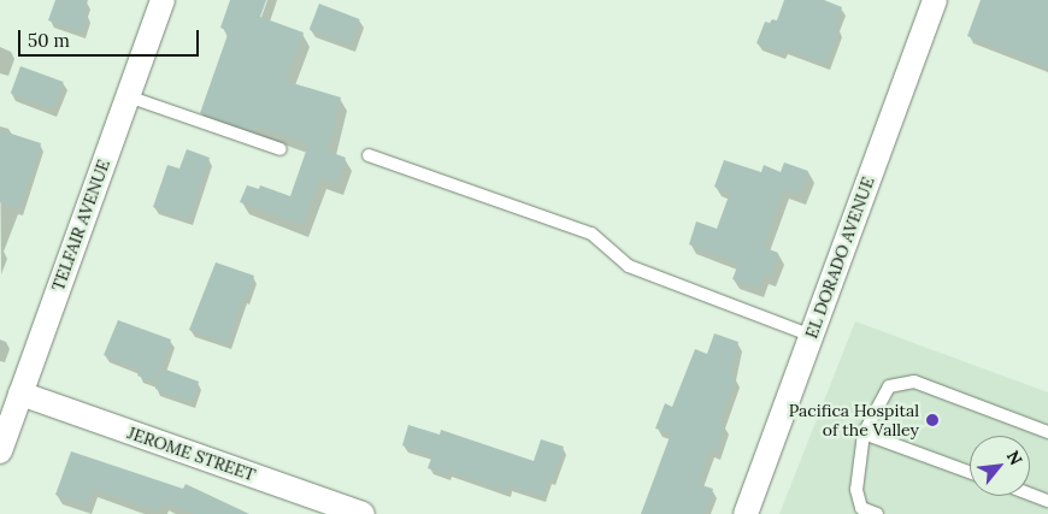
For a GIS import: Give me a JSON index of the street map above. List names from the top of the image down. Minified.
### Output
{"streets":{"street":["TELFAIR AVENUE","EL DORADO AVENUE","JEROME STREET"]},"crossings":[["TELFAIR AVENUE","JEROME STREET"]],"places":["Pacifica Hospital of the Valley"],"scale_bar":"50 m","north":"top right"}
